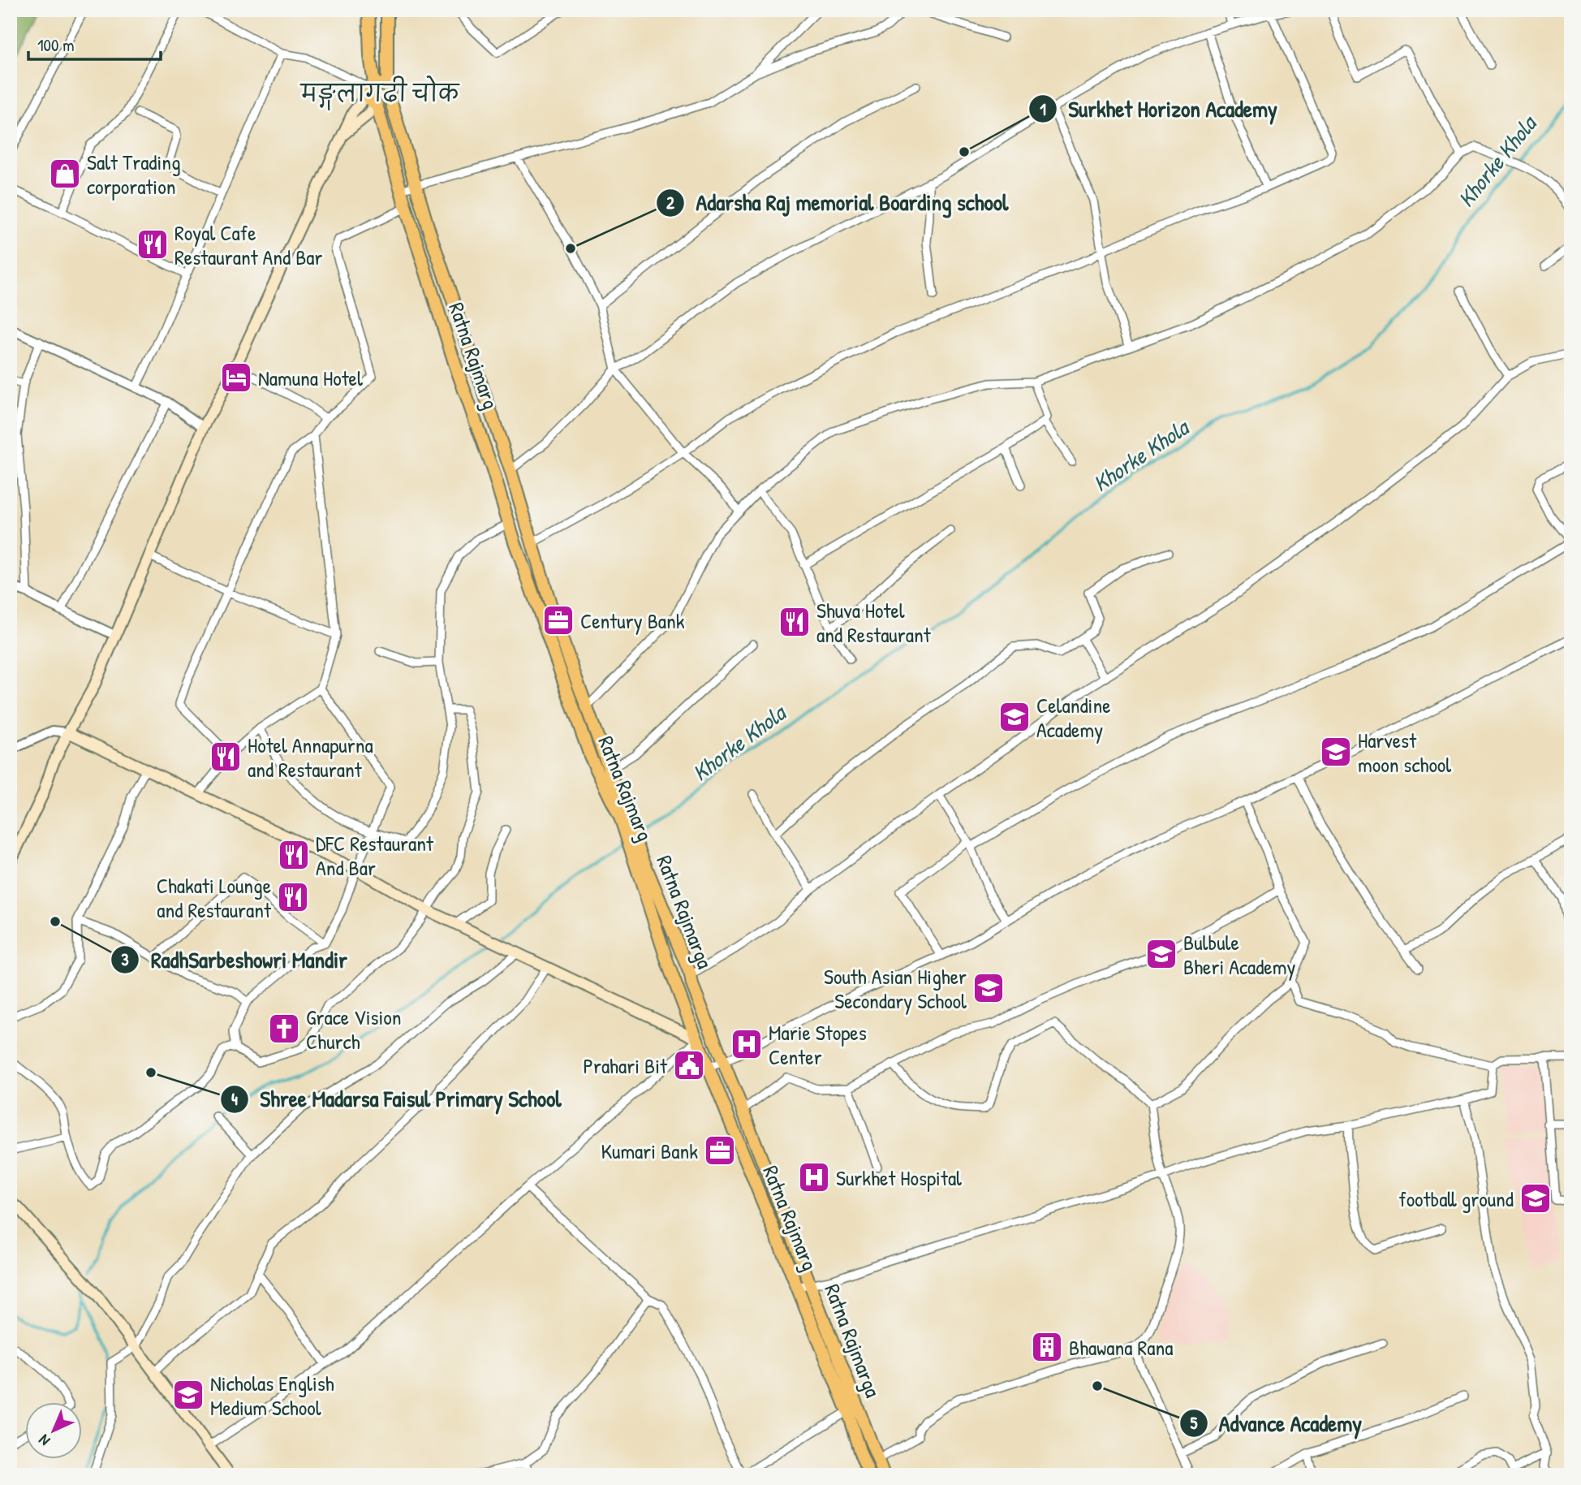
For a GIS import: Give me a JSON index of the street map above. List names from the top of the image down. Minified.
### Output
{"streets":{"main road":["Ratna Rajmarg","Ratna Rajmarga"]},"crossings":[["Ratna Rajmarg","Ratna Rajmarga"]],"districts":["मङ्गलागढी चोक"],"water":["Khorke Khola"],"places":{"other":["Surkhet Horizon Academy","Adarsha Raj memorial Boarding school","RadhSarbeshowri Mandir","Shree Madarsa Faisul Primary School","Advance Academy"],"shop":["Salt Trading corporation"],"restaurant":["Royal Cafe Restaurant And Bar","Shuva Hotel and Restaurant","Hotel Annapurna and Restaurant","DFC Restaurant And Bar","Chakati Lounge and Restaurant"],"hotel":["Namuna Hotel"],"office":["Century Bank","Kumari Bank"],"school or university":["Celandine Academy","Harvest moon school","Bulbule Bheri Academy","South Asian Higher Secondary School","football ground","Nicholas English Medium School"],"church":["Grace Vision Church"],"hospital":["Marie Stopes Center","Surkhet Hospital"],"public building":["Prahari Bit"],"building":["Bhawana Rana"]},"scale_bar":"100 m","north":"bottom left"}
